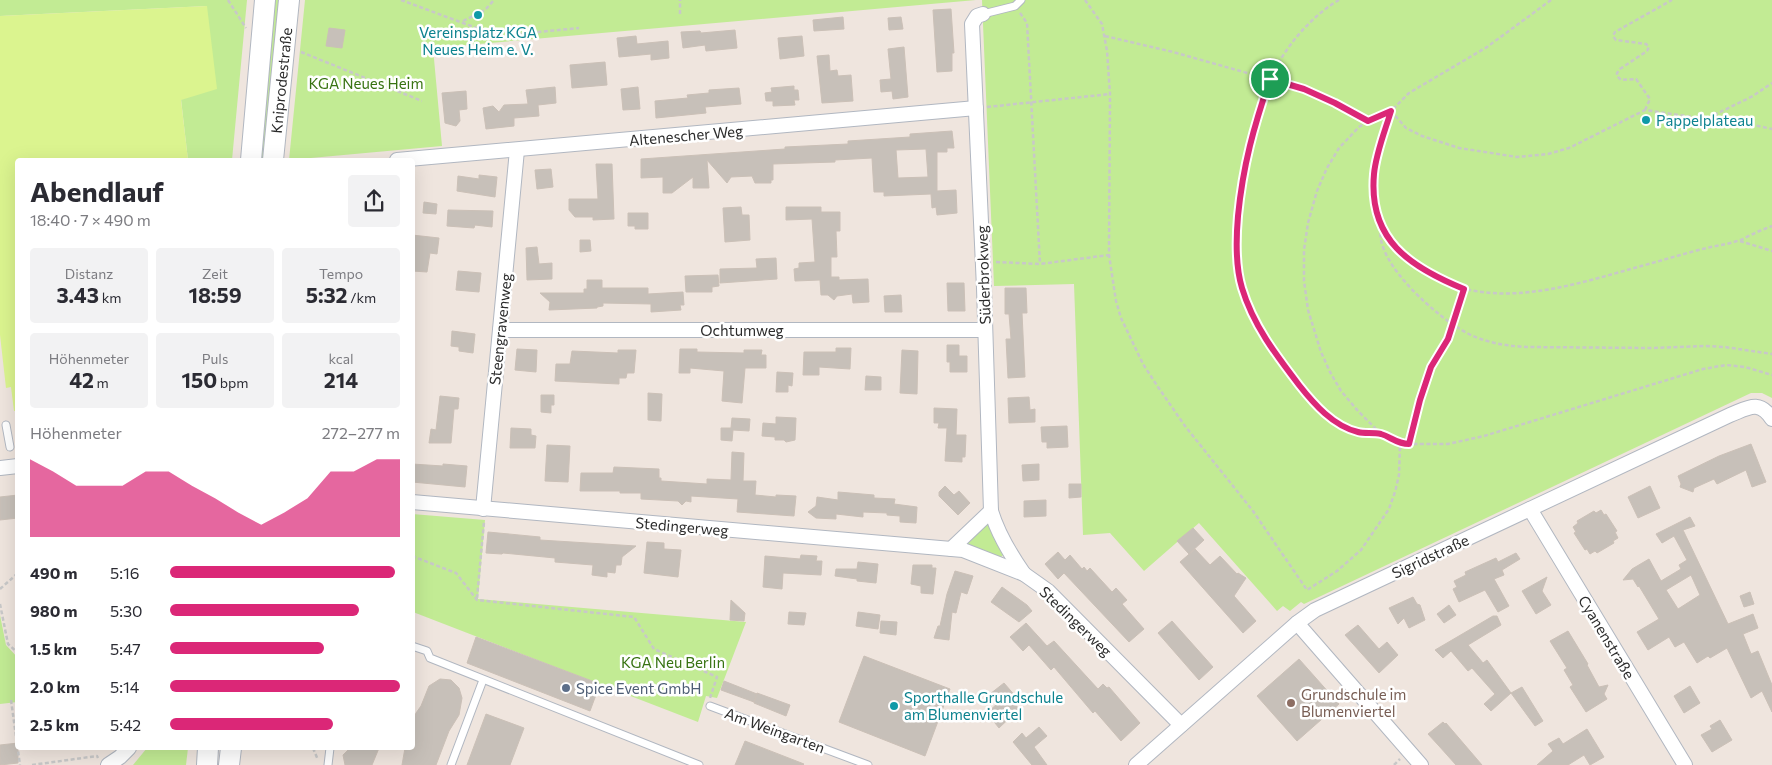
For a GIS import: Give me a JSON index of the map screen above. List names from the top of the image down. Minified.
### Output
{"streets":{"main road":["Kniprodestraße"],"street":["Altenescher Weg","Süderbrokweg","Steengravenweg","Ochtumweg","Stedingerweg","Sigridstraße","Cyanenstraße"],"lane":["Am Weingarten"]},"crossings":[["Altenescher Weg","Süderbrokweg"],["Altenescher Weg","Steengravenweg"],["Süderbrokweg","Ochtumweg"],["Süderbrokweg","Stedingerweg"],["Steengravenweg","Ochtumweg"],["Steengravenweg","Stedingerweg"],["Stedingerweg","Sigridstraße"],["Sigridstraße","Cyanenstraße"]],"parks":["KGA Neues Heim","KGA Neu Berlin"],"places":["Vereinsplatz KGA Neues Heim e. V.","Pappelplateau","Spice Event GmbH","Grundschule im Blumenviertel","Sporthalle Grundschule am Blumenviertel"],"page":{"heading":["Abendlauf","18:40 · 7 × 490 m"],"stats":[["Distanz","3.43 km"],["Zeit","18:59"],["Tempo","5:32 /km"],["Höhenmeter","42 m"],["Puls","150 bpm"],["kcal","214"]],"chart":["Höhenmeter","272–277 m"],"list":[{"name":"490 m","note":"5:16"},{"name":"980 m","note":"5:30"},{"name":"1.5 km","note":"5:47"},{"name":"2.0 km","note":"5:14"},{"name":"2.5 km","note":"5:42"}]}}
